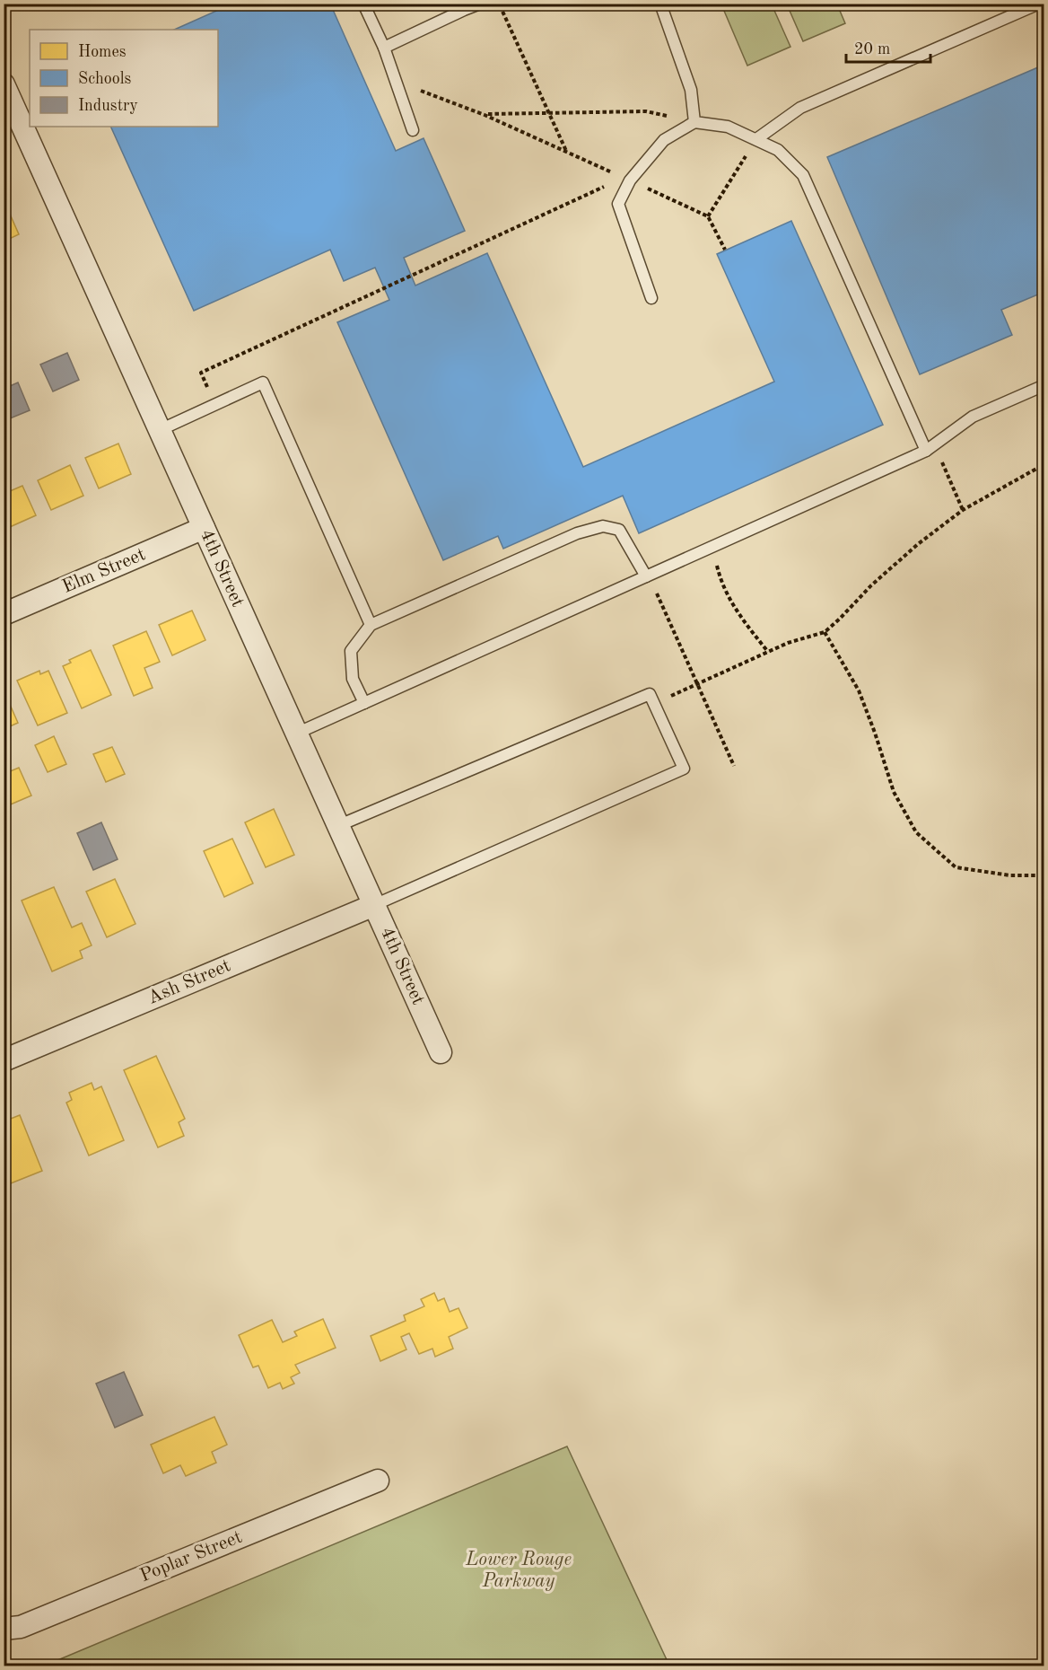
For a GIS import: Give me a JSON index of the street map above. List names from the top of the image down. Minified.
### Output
{"streets":{"street":["4th Street","Elm Street","Ash Street","Poplar Street"]},"crossings":[["4th Street","Elm Street"],["4th Street","Ash Street"]],"parks":["Lower Rouge Parkway"],"legend":["Homes","Schools","Industry"],"scale_bar":"20 m"}
